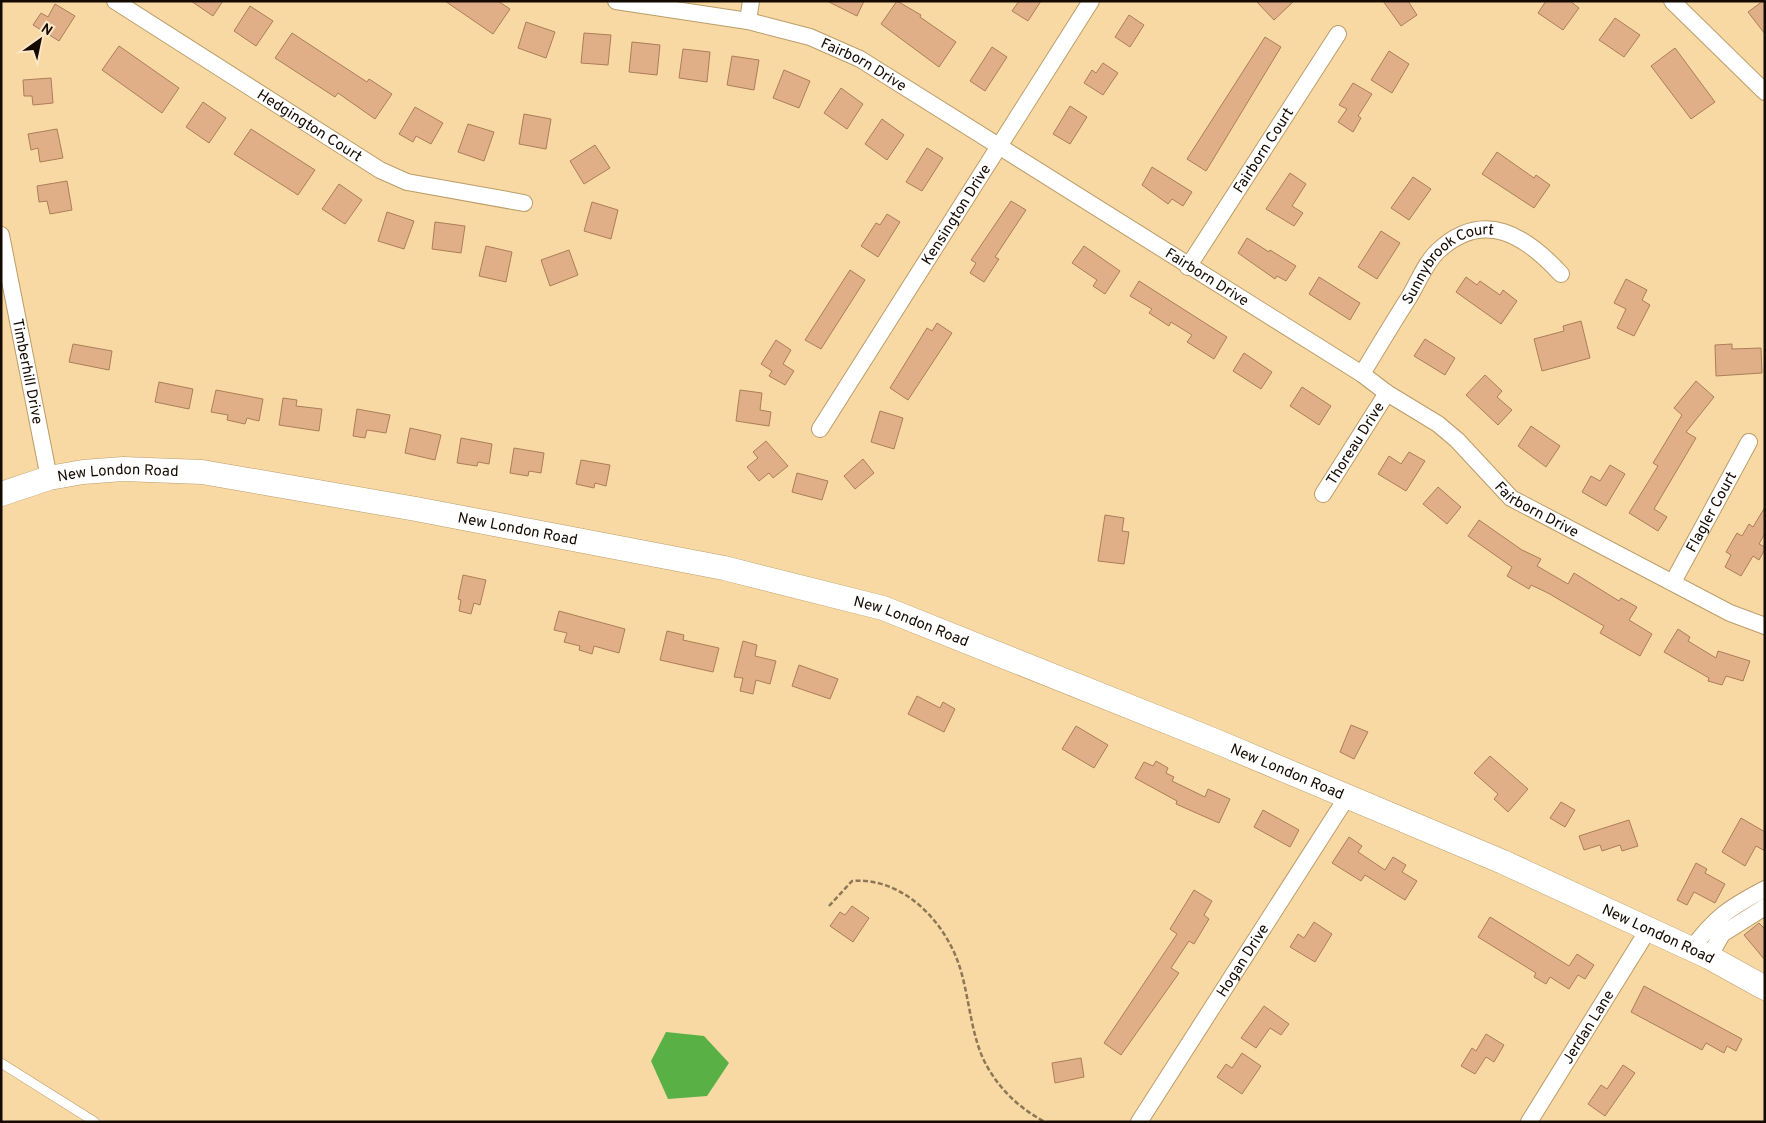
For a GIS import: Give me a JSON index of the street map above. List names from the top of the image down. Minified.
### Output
{"streets":{"street":["Fairborn Drive","Hedgington Court","Fairborn Court","Kensington Drive","Sunnybrook Court","Timberhill Drive","Thoreau Drive","New London Road","Flagler Court","Hogan Drive","Jerdan Lane"]},"crossings":[["Fairborn Drive","Fairborn Court"],["Fairborn Drive","Kensington Drive"],["Fairborn Drive","Sunnybrook Court"],["Fairborn Drive","Thoreau Drive"],["Fairborn Drive","Flagler Court"],["Timberhill Drive","New London Road"],["New London Road","Hogan Drive"],["New London Road","Jerdan Lane"]],"north":"top right"}
